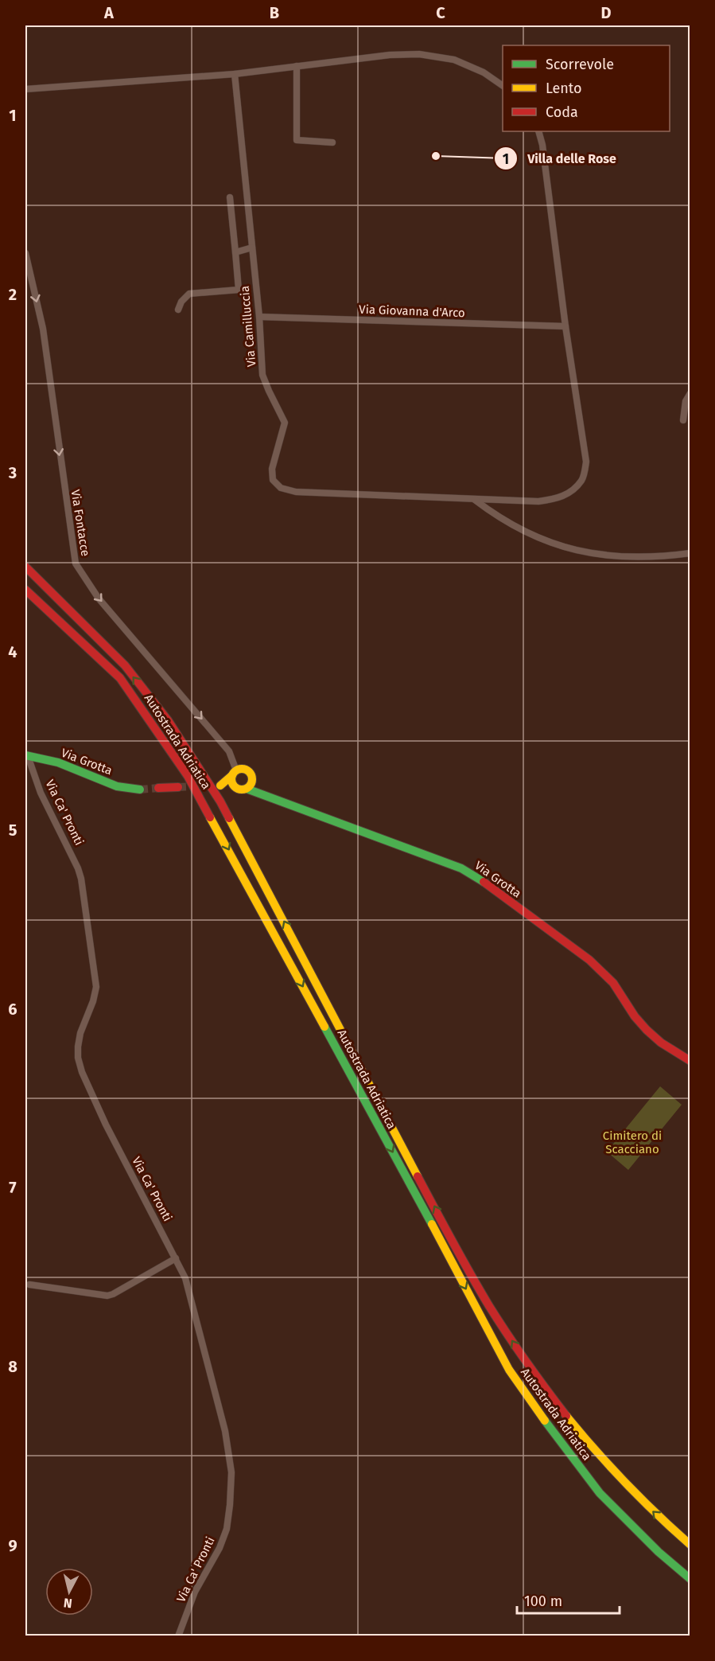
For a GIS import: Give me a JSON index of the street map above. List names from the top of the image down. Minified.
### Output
{"streets":{"main road":["Autostrada Adriatica","Via Grotta"],"street":["Via Giovanna d'Arco","Via Camilluccia","Via Fontacce","Via Ca' Pronti"]},"crossings":[["Via Giovanna d'Arco","Via Camilluccia"],["Via Fontacce","Via Grotta"],["Via Grotta","Via Ca' Pronti"]],"one_way":["Via Fontacce"],"parks":["Cimitero di Scacciano"],"places":["Villa delle Rose"],"legend":["Scorrevole","Lento","Coda"],"scale_bar":"100 m","north":"bottom","grid":{"columns":["A","B","C","D"],"rows":["1","2","3","4","5","6","7","8","9"]}}
